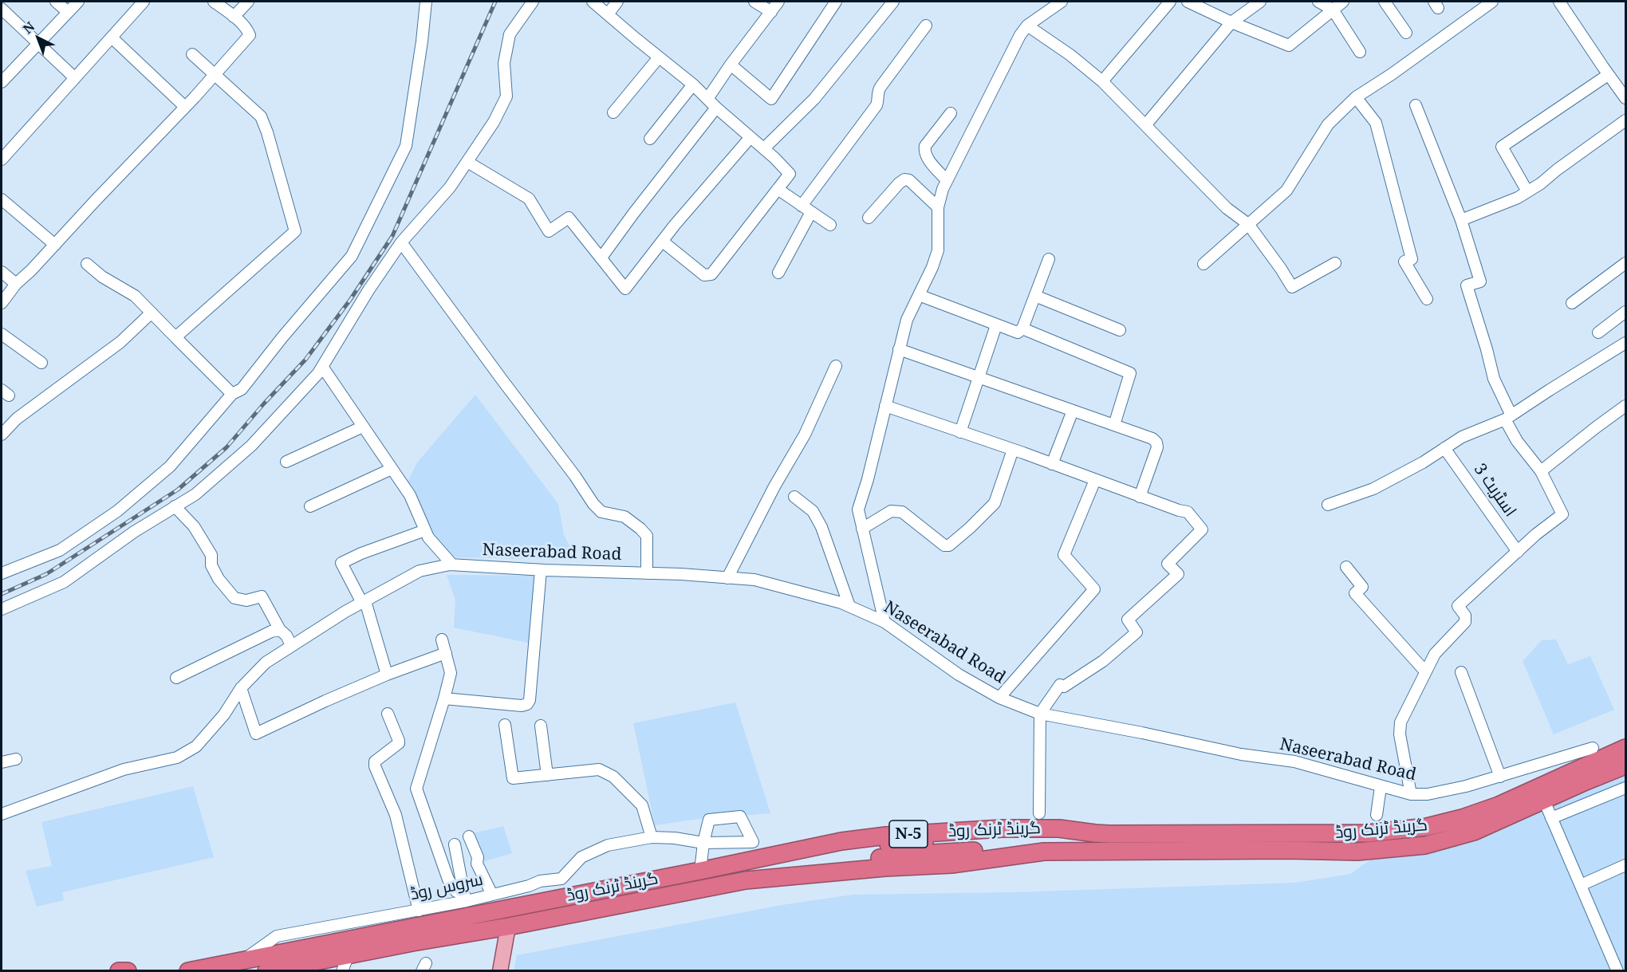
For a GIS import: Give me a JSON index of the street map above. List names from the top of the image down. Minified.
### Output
{"streets":{"highway":["گرینڈ ٹرنک روڈ","N-5"],"street":["اسٹریٹ 3","Naseerabad Road","سروس روڈ"]},"crossings":[["گرینڈ ٹرنک روڈ","سروس روڈ"]],"north":"top left"}
